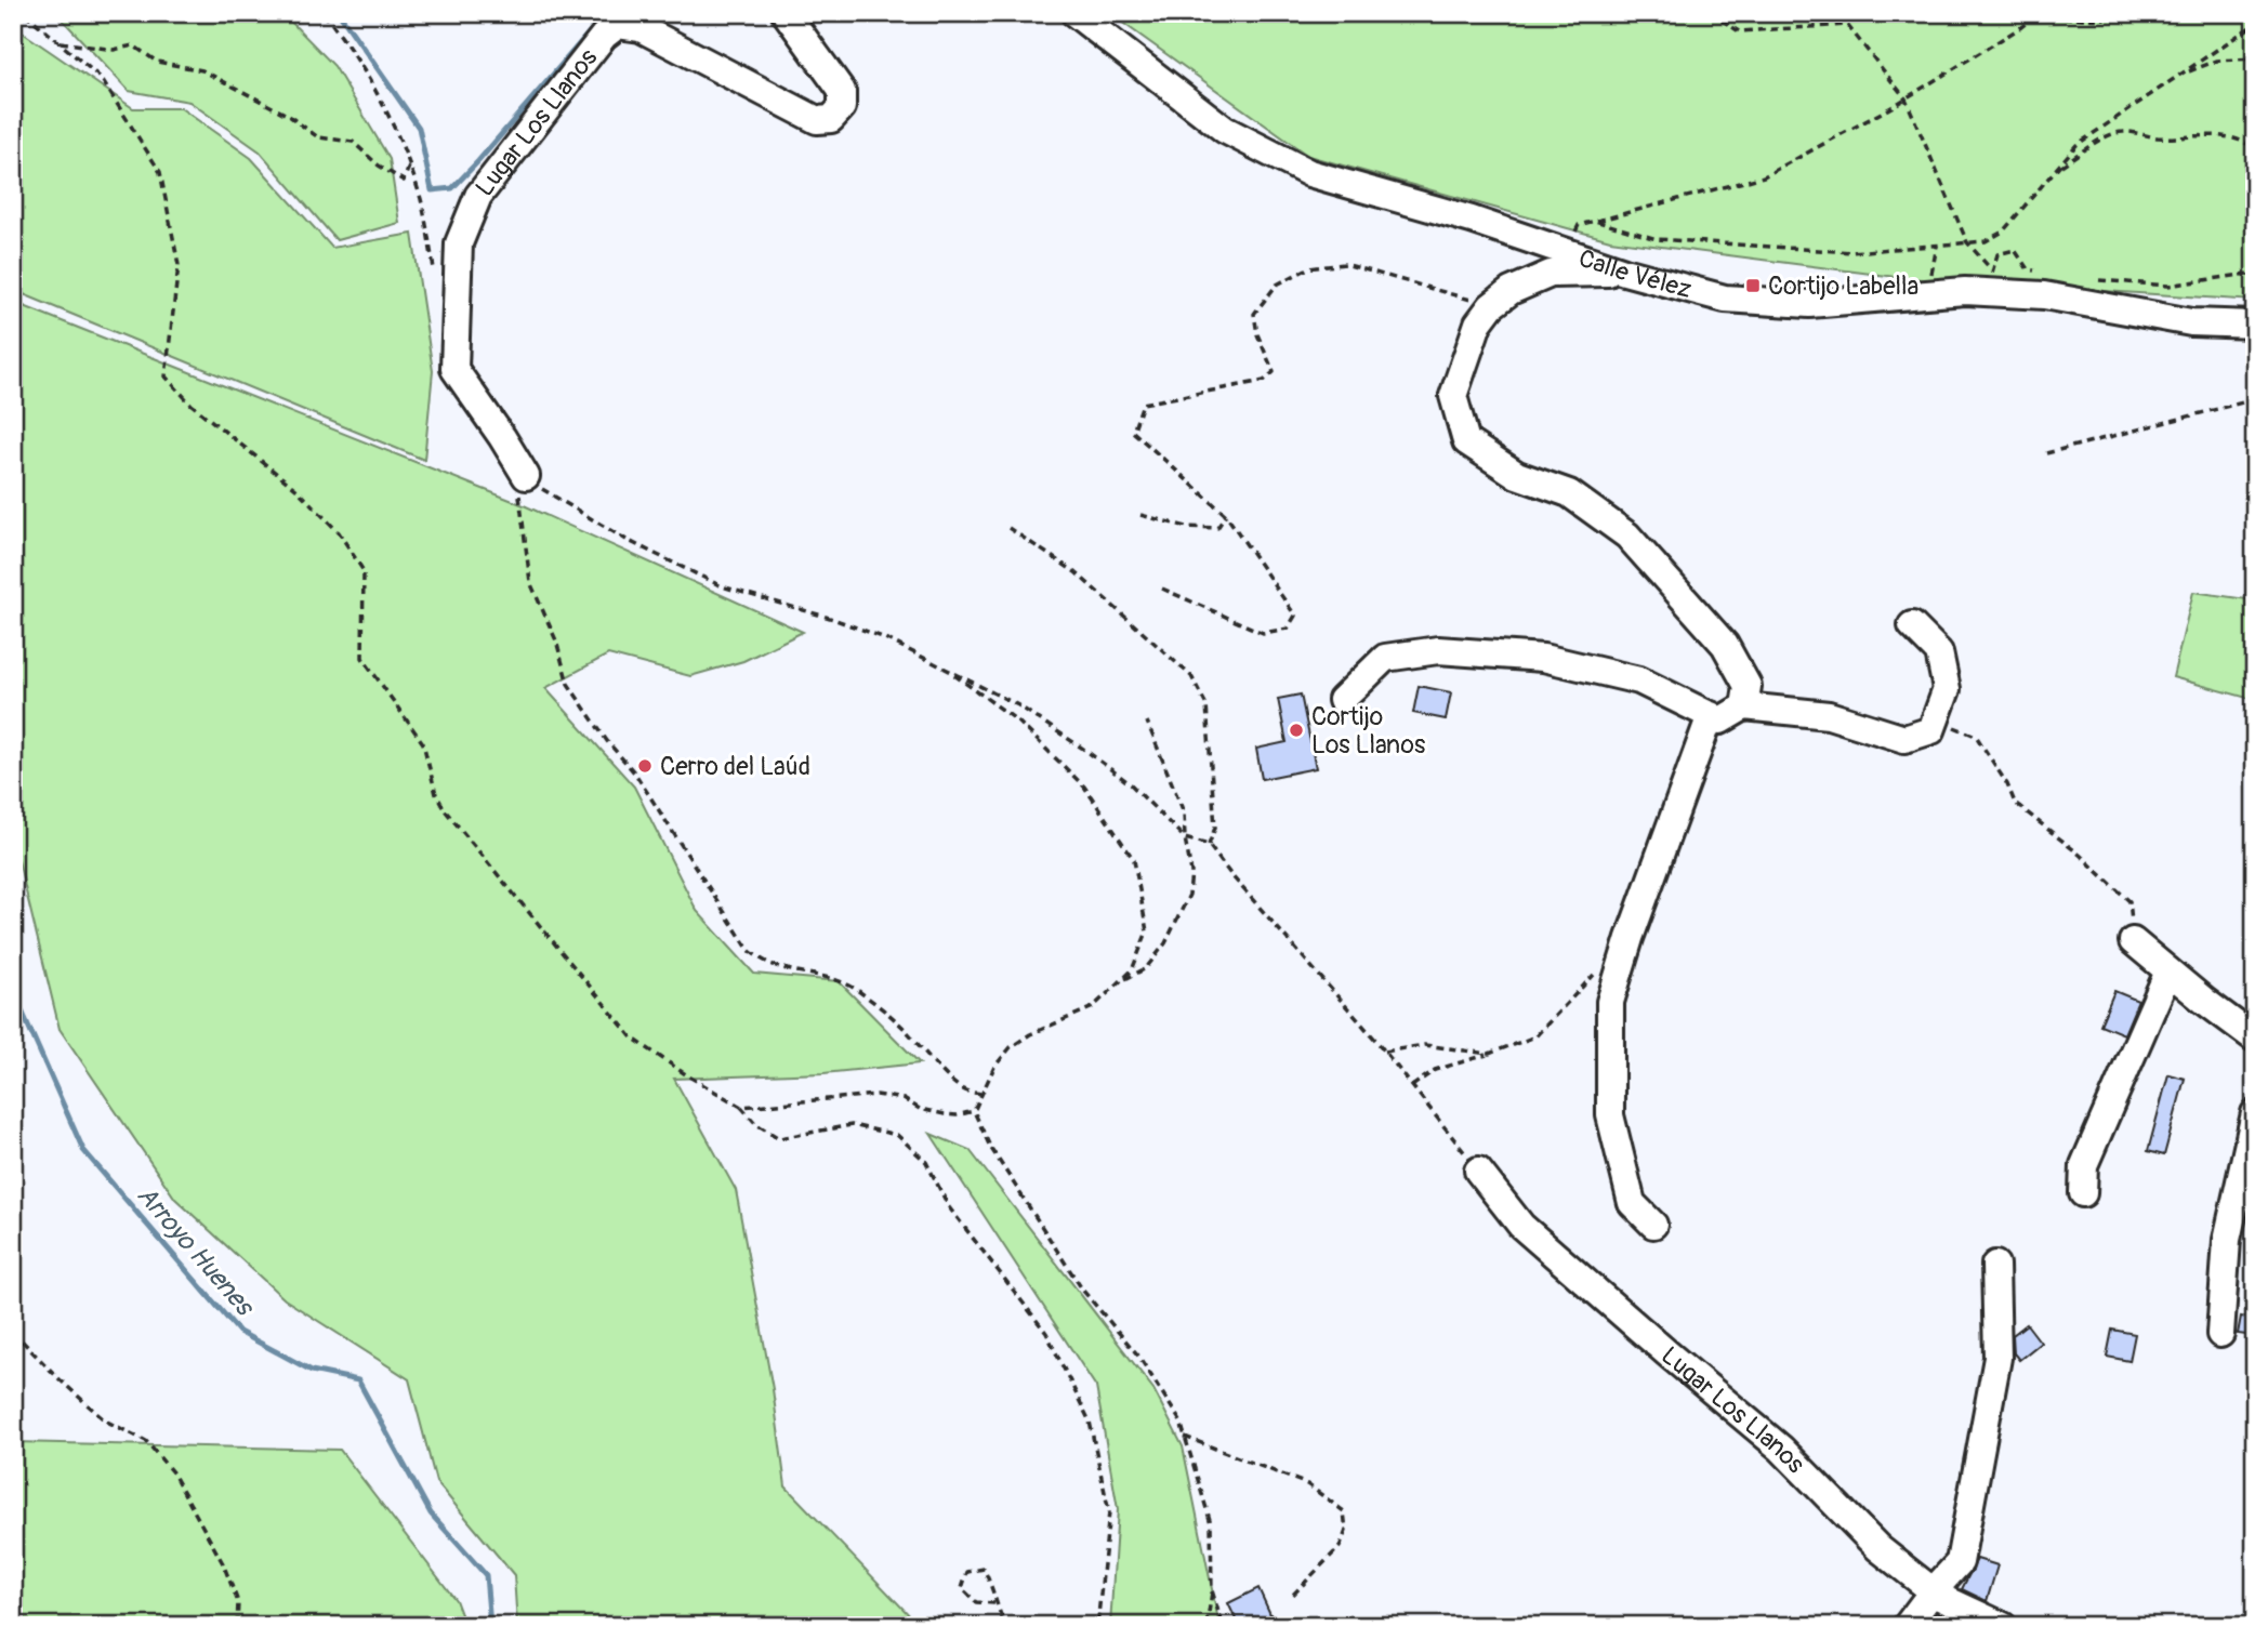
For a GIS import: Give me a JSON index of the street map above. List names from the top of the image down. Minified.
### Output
{"streets":{"street":["Lugar Los Llanos","Calle Vélez"]},"water":["Arroyo Huenes"],"places":{"transit":["Cortijo Labella"],"other":["Cortijo Los Llanos","Cerro del Laúd"]}}
